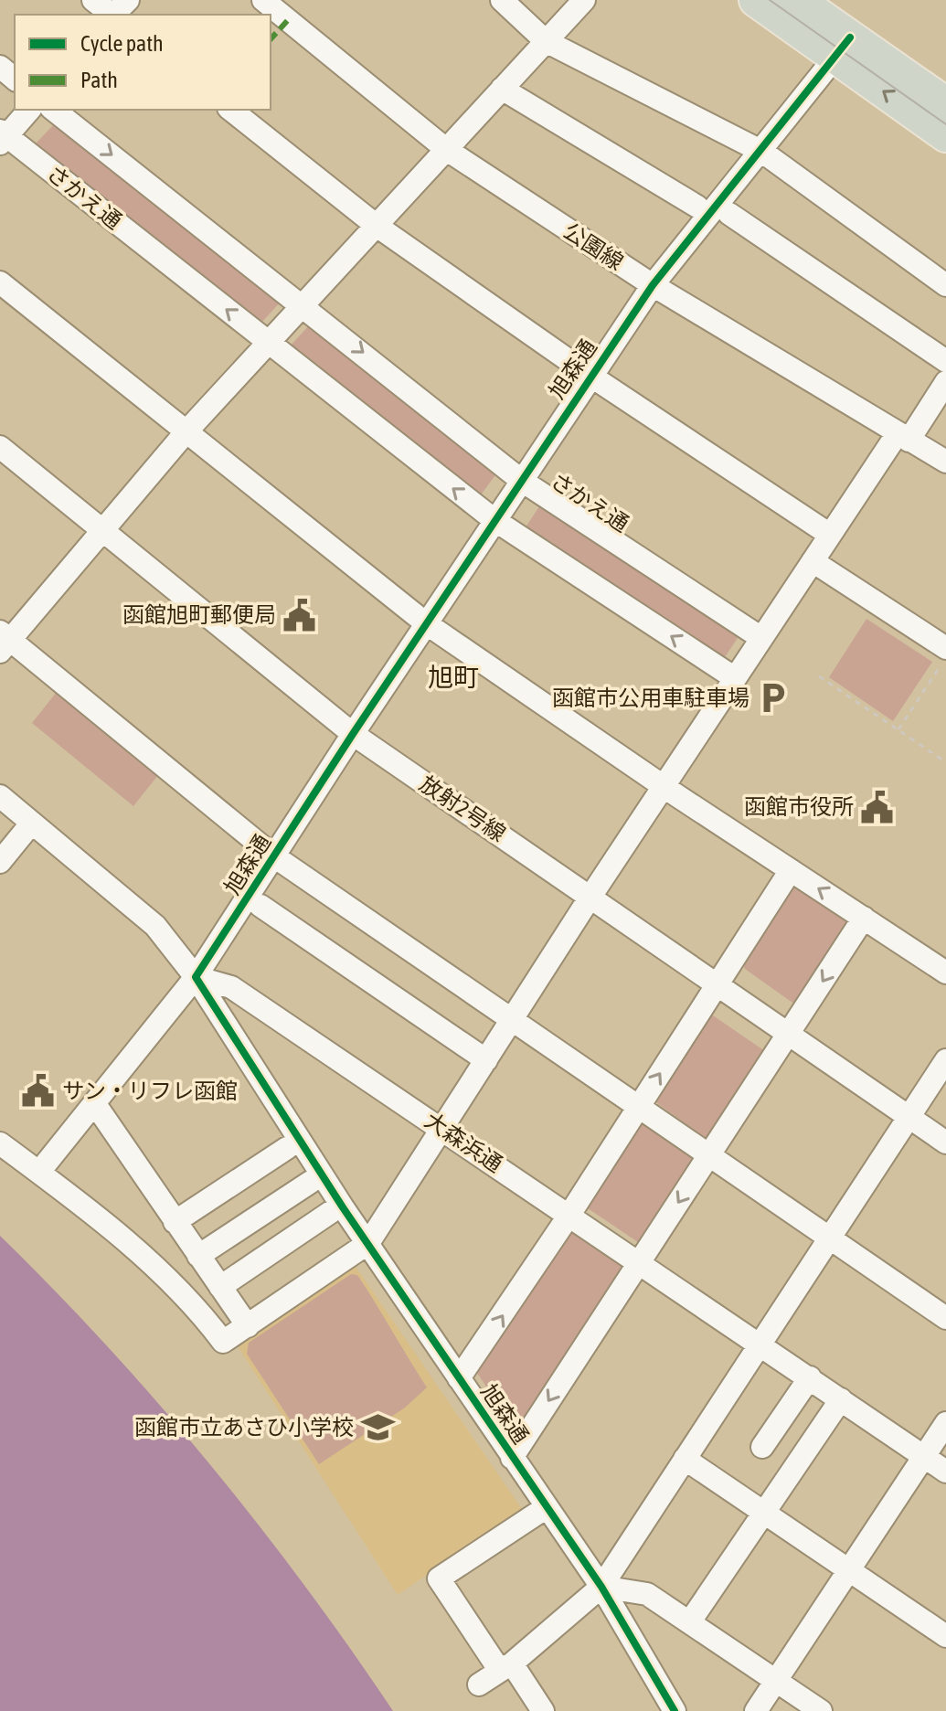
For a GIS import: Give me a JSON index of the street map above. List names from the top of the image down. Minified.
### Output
{"streets":{"street":["さかえ通","公園線","旭森通","放射2号線","大森浜通"]},"crossings":[["さかえ通","旭森通"],["公園線","旭森通"],["旭森通","放射2号線"],["旭森通","大森浜通"]],"districts":["旭町"],"places":{"public building":["函館旭町郵便局","函館市役所","サン・リフレ函館"],"parking":["函館市公用車駐車場"],"school or university":["函館市立あさひ小学校"]},"legend":["Cycle path","Path"]}
